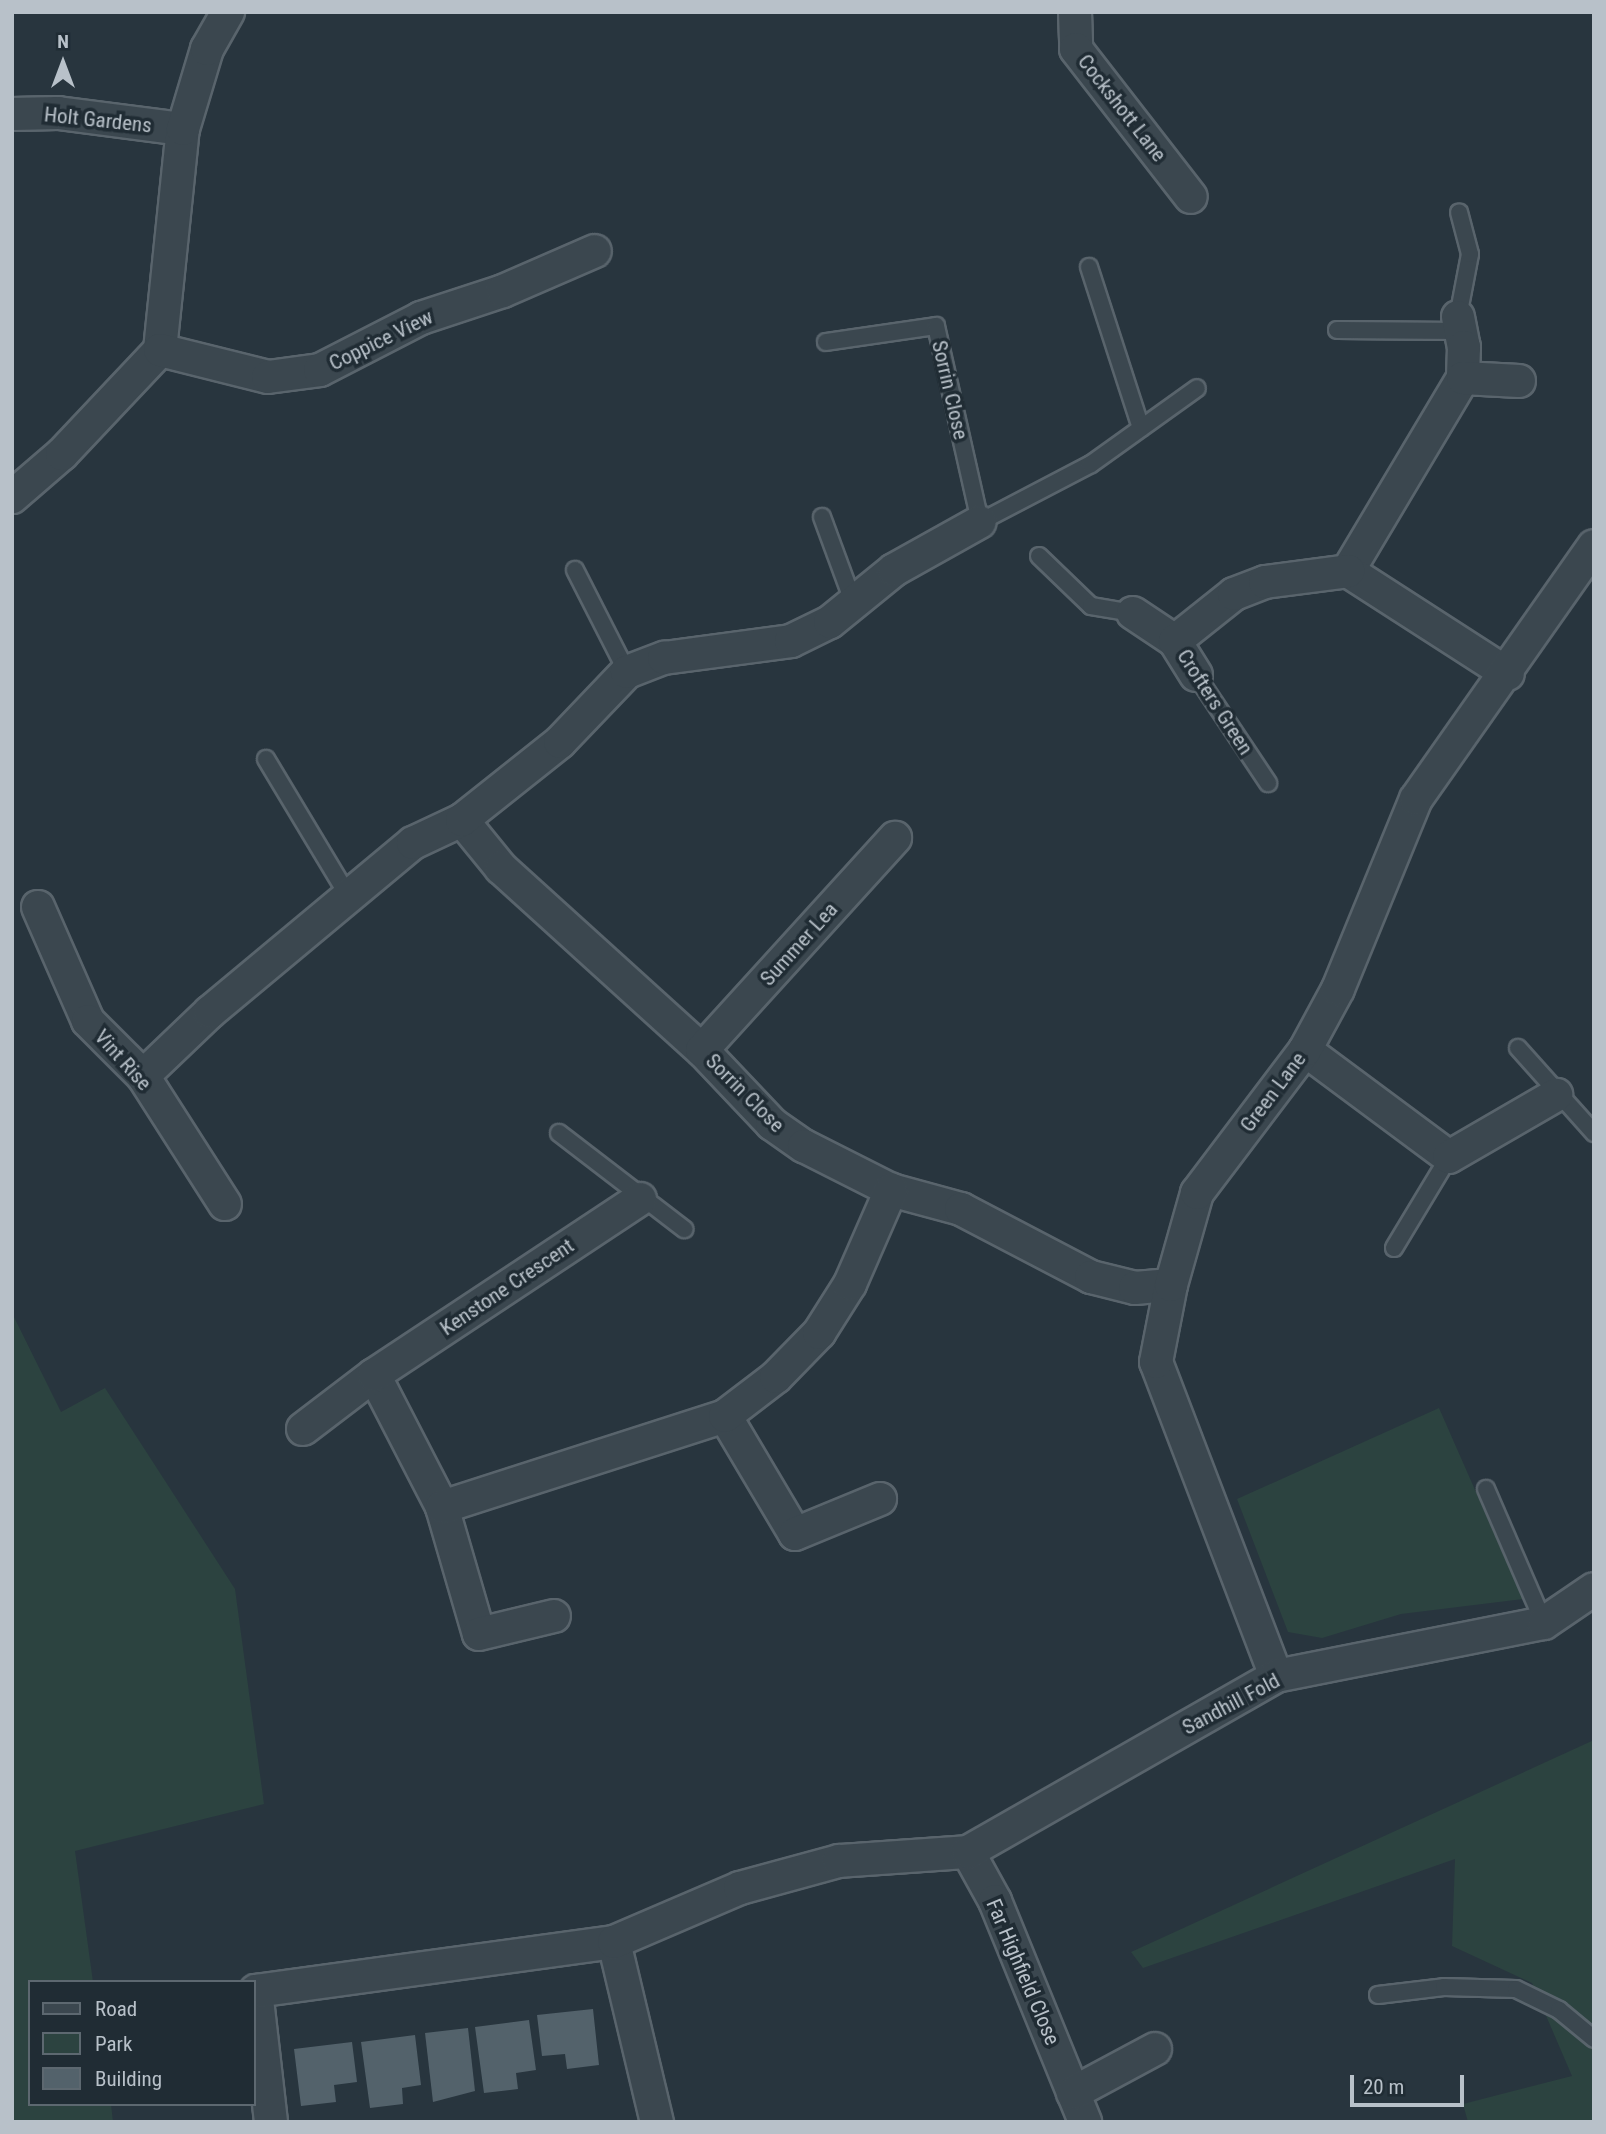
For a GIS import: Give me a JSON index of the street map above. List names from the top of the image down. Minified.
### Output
{"streets":{"street":["Cockshott Lane","Holt Gardens","Coppice View","Sorrin Close","Crofters Green","Summer Lea","Vint Rise","Green Lane","Kenstone Crescent","Sandhill Fold","Far Highfield Close"]},"crossings":[["Sorrin Close","Summer Lea"],["Sorrin Close","Green Lane"],["Green Lane","Sandhill Fold"],["Sandhill Fold","Far Highfield Close"]],"legend":["Road","Park","Building"],"scale_bar":"20 m","north":"top"}
